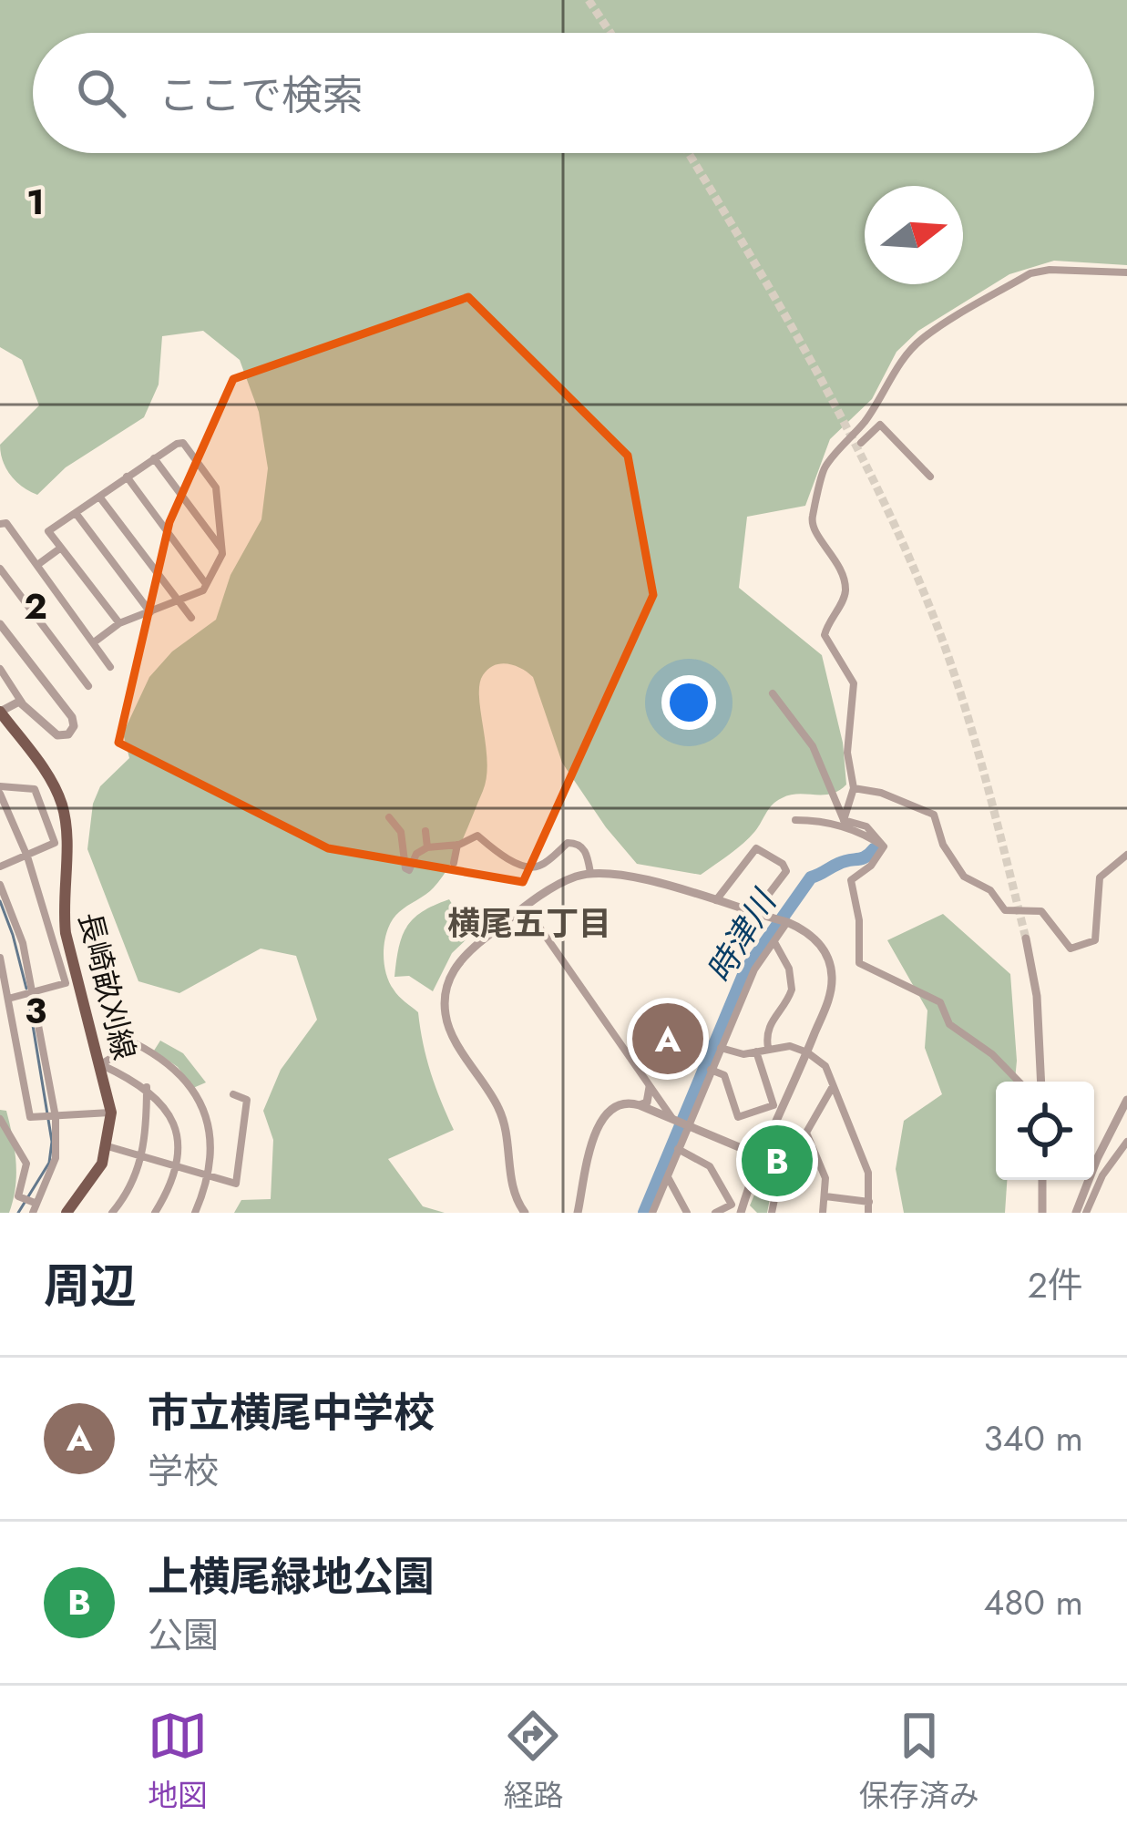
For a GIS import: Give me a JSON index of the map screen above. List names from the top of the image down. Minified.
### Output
{"streets":{"main road":["長崎畝刈線"]},"districts":["横尾五丁目"],"water":["時津川"],"north":"right","page":{"search":"ここで検索","pins":["A","B"],"heading":["周辺","2件"],"list":[{"mark":"A","name":"市立横尾中学校","note":"学校","value":"340 m"},{"mark":"B","name":"上横尾緑地公園","note":"公園","value":"480 m"}],"nav":["地図","経路","保存済み"]},"grid":{"rows":["1","2","3"]}}
